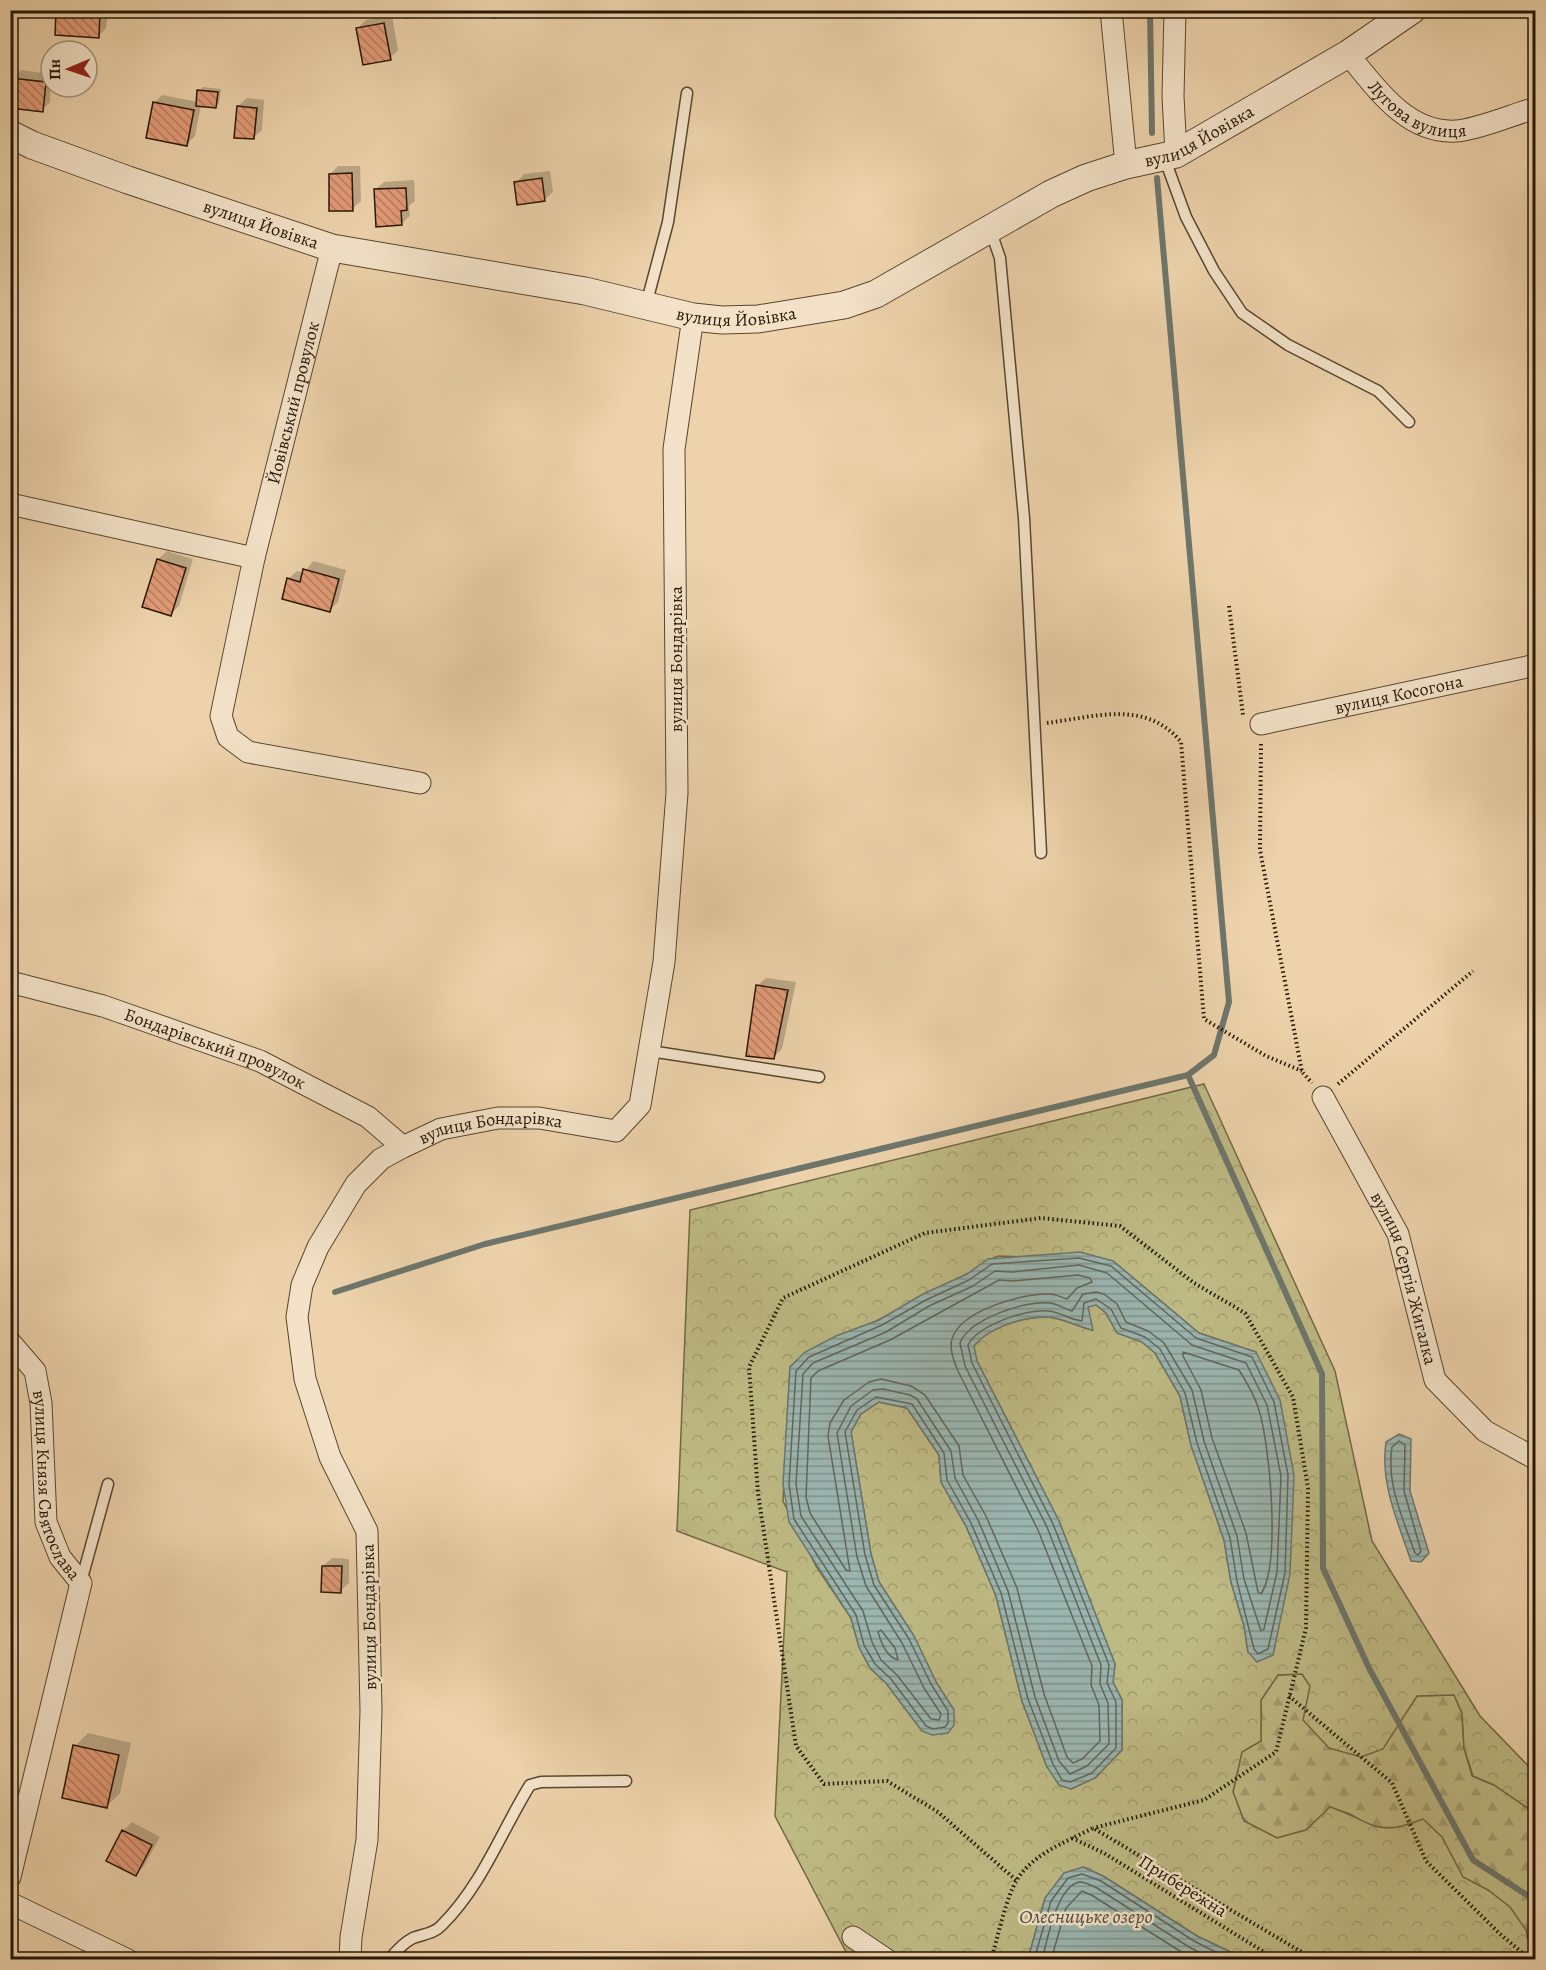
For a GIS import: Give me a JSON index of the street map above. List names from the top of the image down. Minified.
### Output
{"streets":{"street":["Лугова вулиця","вулиця Йовівка","Йовівський провулок","вулиця Бондарівка","вулиця Косогона","Бондарівський провулок","вулиця Сергія Жигалка","вулиця Князя Святослава"],"path":["Прибережна"]},"crossings":[["Лугова вулиця","вулиця Йовівка"],["вулиця Йовівка","Йовівський провулок"],["вулиця Йовівка","вулиця Бондарівка"],["вулиця Бондарівка","Бондарівський провулок"]],"water":["Олесницьке озеро"],"north":"left"}
